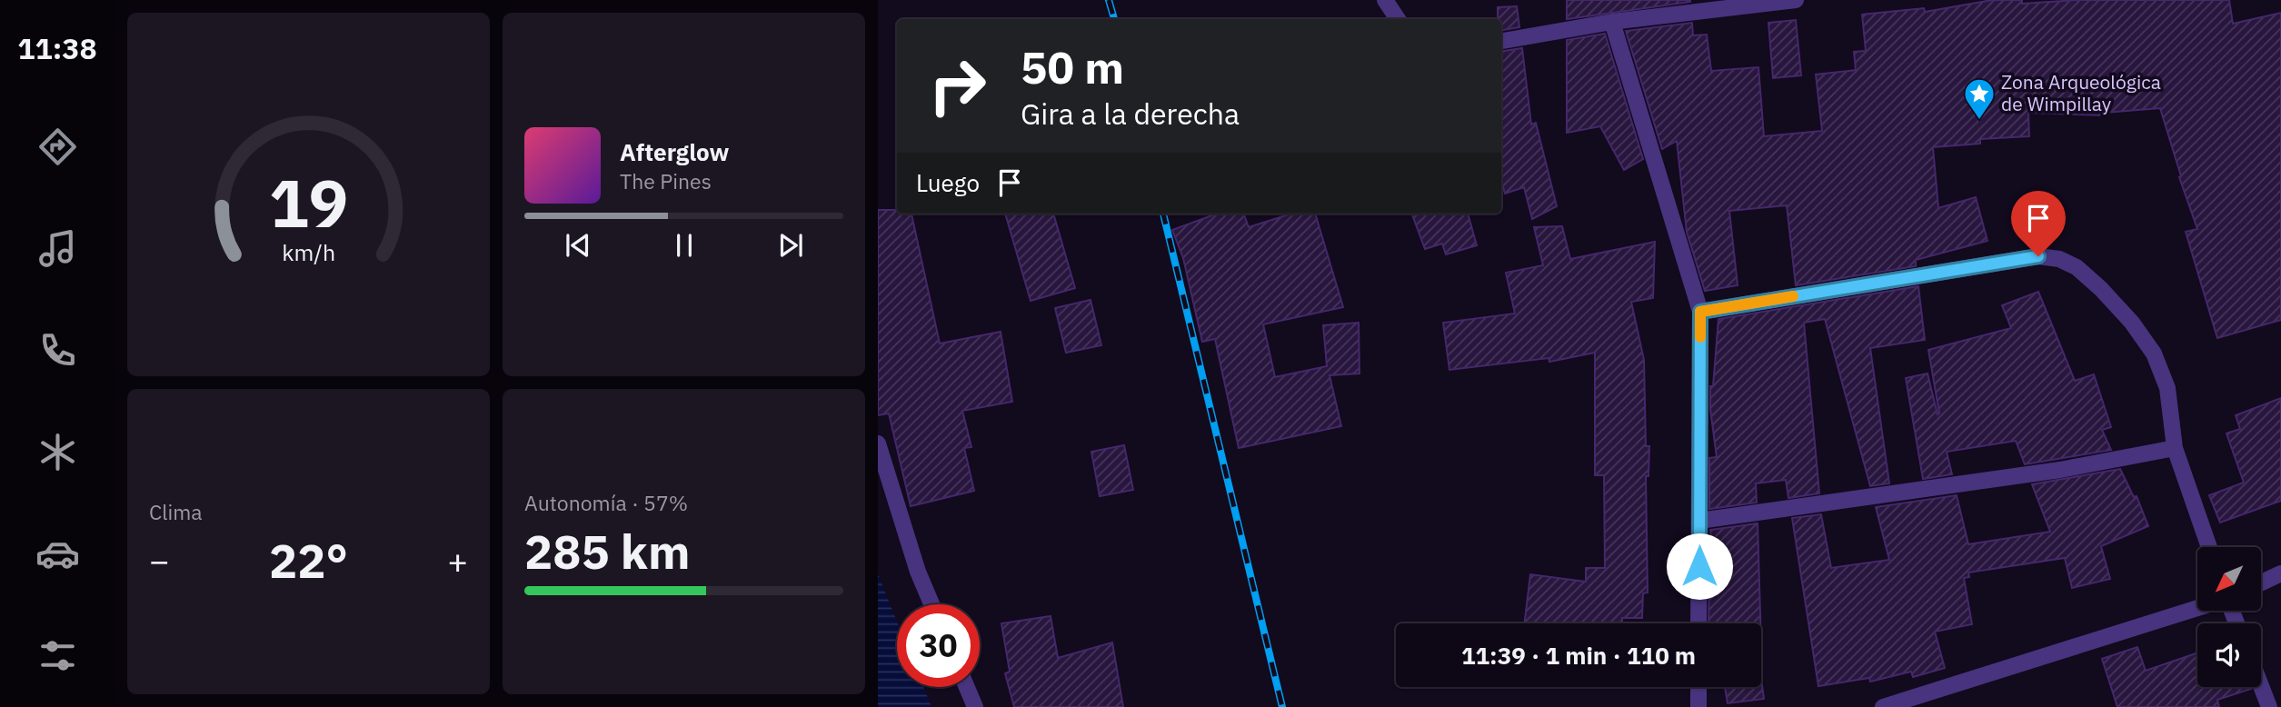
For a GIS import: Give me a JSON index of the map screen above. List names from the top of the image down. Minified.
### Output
{"places":{"place":["Zona Arqueológica de Wimpillay"]},"north":"bottom left","page":{"tabs":"11:38","turn":["50 m","Gira a la derecha"],"song":["Afterglow","The Pines"],"then":"Luego","tile":["Clima",["Autonomía · 57%","285 km"]],"heat":["−","22°","+"],"limit":"30","trip":"11:39 · 1 min · 110 m","gauge":["19","km/h"]}}
